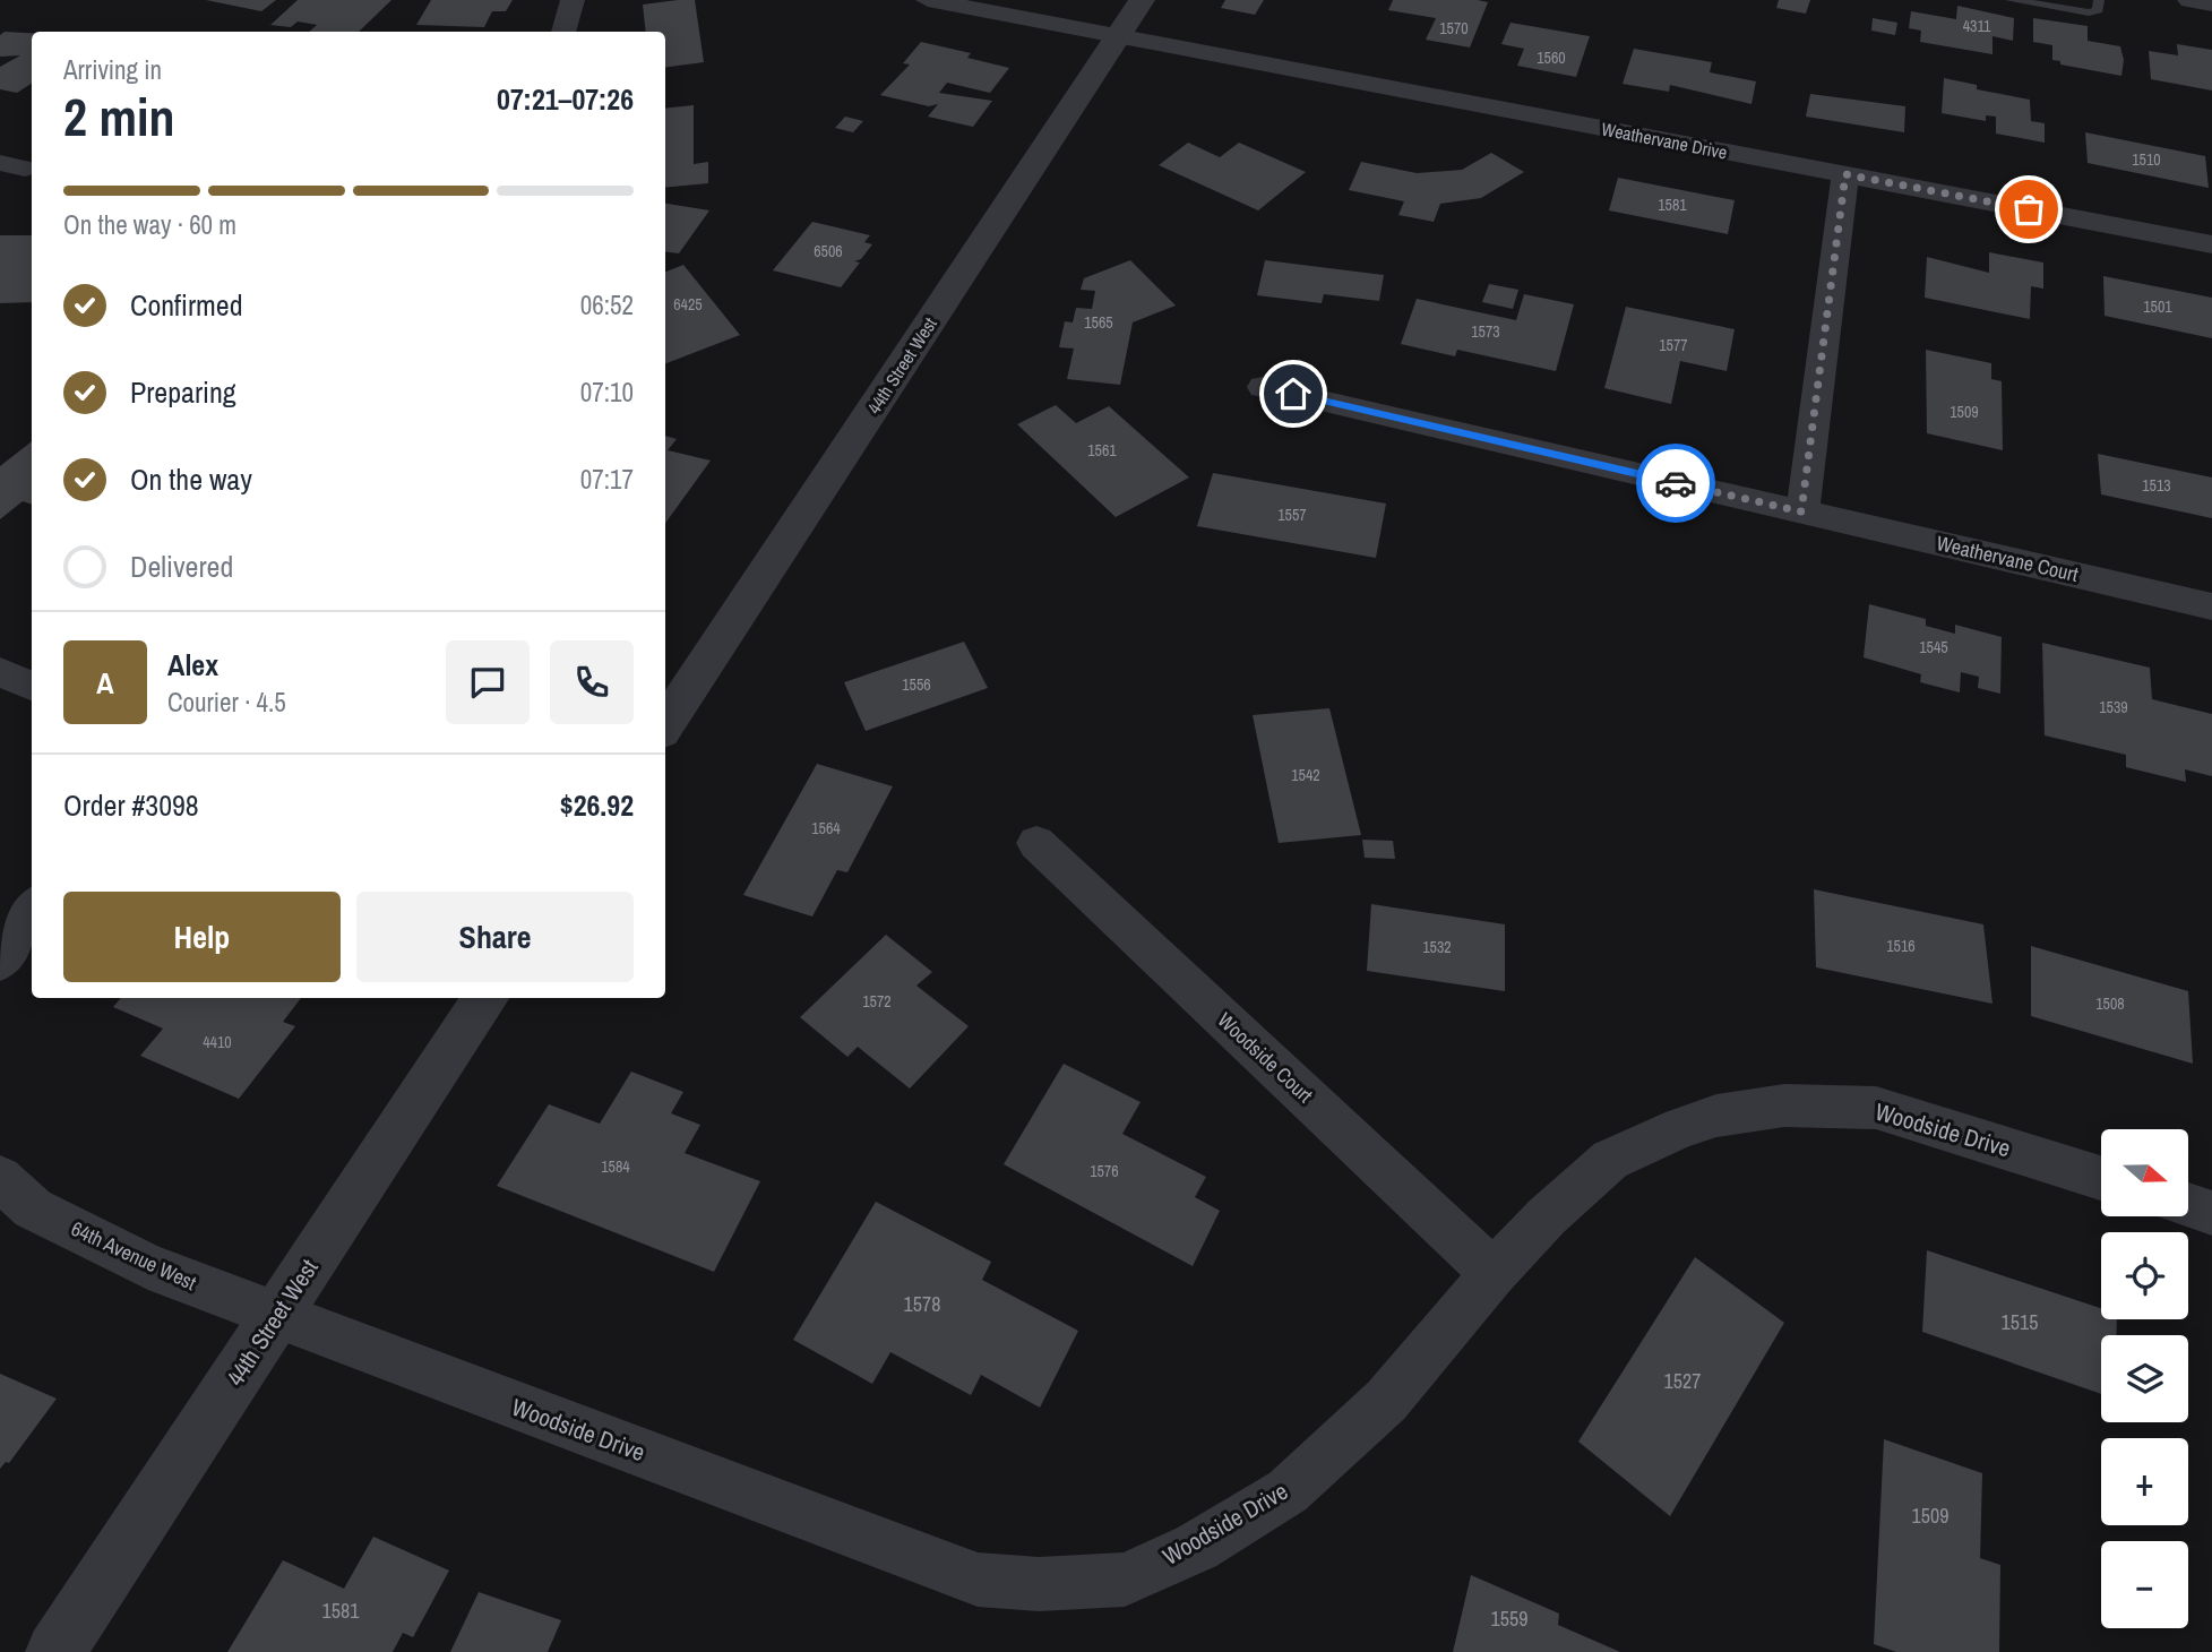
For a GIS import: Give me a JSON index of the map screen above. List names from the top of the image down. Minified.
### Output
{"streets":{"street":["Weathervane Drive","44th Street West","Weathervane Court","Woodside Court","Woodside Drive","64th Avenue West"]},"crossings":[["Weathervane Drive","44th Street West"],["44th Street West","Woodside Drive"],["44th Street West","64th Avenue West"],["Woodside Court","Woodside Drive"],["Woodside Drive","64th Avenue West"]],"house_numbers":["4311","1570","1560","1510","1581","6506","6425","1501","1565","1573","1577","1509","1561","1513","1557","1545","1556","1539","1542","1564","1516","1532","1572","1508","4410","1584","1576","1578","1515","1527","1509","1581","1559"],"north":"right","page":{"heading":["2 min","Arriving in","07:21–07:26"],"panel":["Alex","Courier · 4.5","Order #3098","$26.92"],"bar":"On the way · 60 m","list":[["Confirmed","06:52"],["Preparing","07:10"],["On the way","07:17"],"Delivered"],"round":"A","buttons":["Help","Share"],"map_buttons":["+","−"]}}
